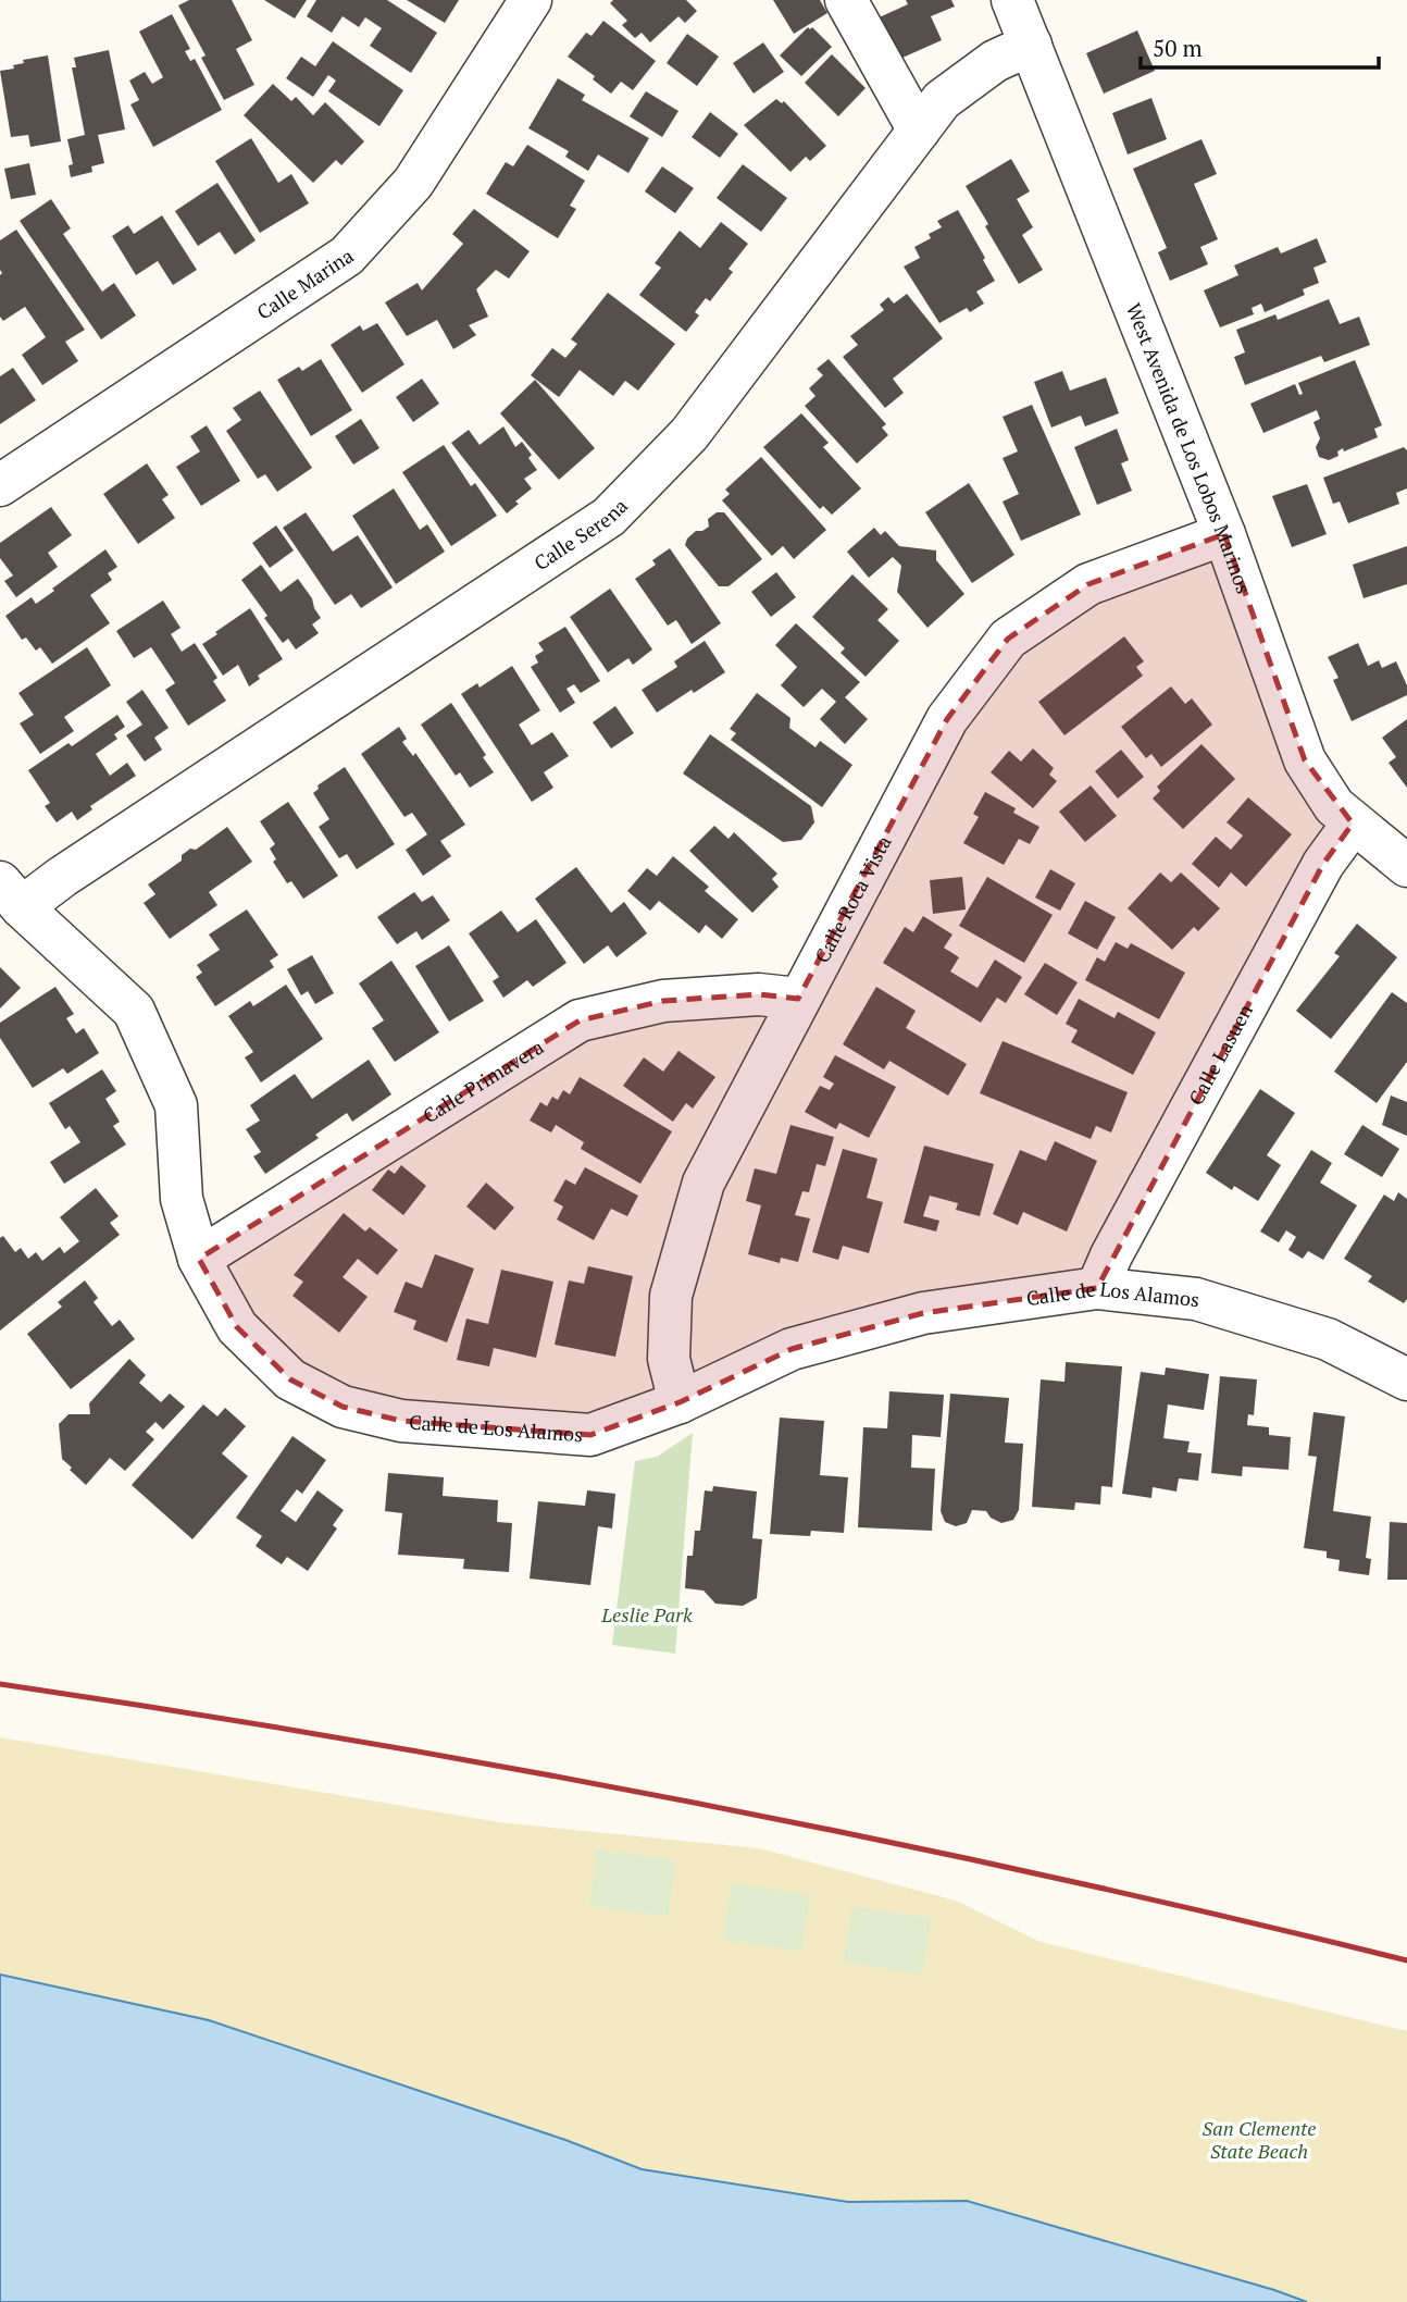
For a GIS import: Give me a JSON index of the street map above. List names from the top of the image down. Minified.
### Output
{"streets":{"street":["Calle Marina","West Avenida de Los Lobos Marinos","Calle Serena","Calle Roca Vista","Calle Lasuen","Calle Primavera","Calle de Los Alamos"]},"crossings":[["West Avenida de Los Lobos Marinos","Calle Serena"],["West Avenida de Los Lobos Marinos","Calle Roca Vista"],["West Avenida de Los Lobos Marinos","Calle Lasuen"],["Calle Serena","Calle de Los Alamos"],["Calle Roca Vista","Calle Primavera"],["Calle Roca Vista","Calle de Los Alamos"],["Calle Lasuen","Calle de Los Alamos"],["Calle Primavera","Calle de Los Alamos"]],"parks":["Leslie Park","San Clemente State Beach"],"scale_bar":"50 m"}
